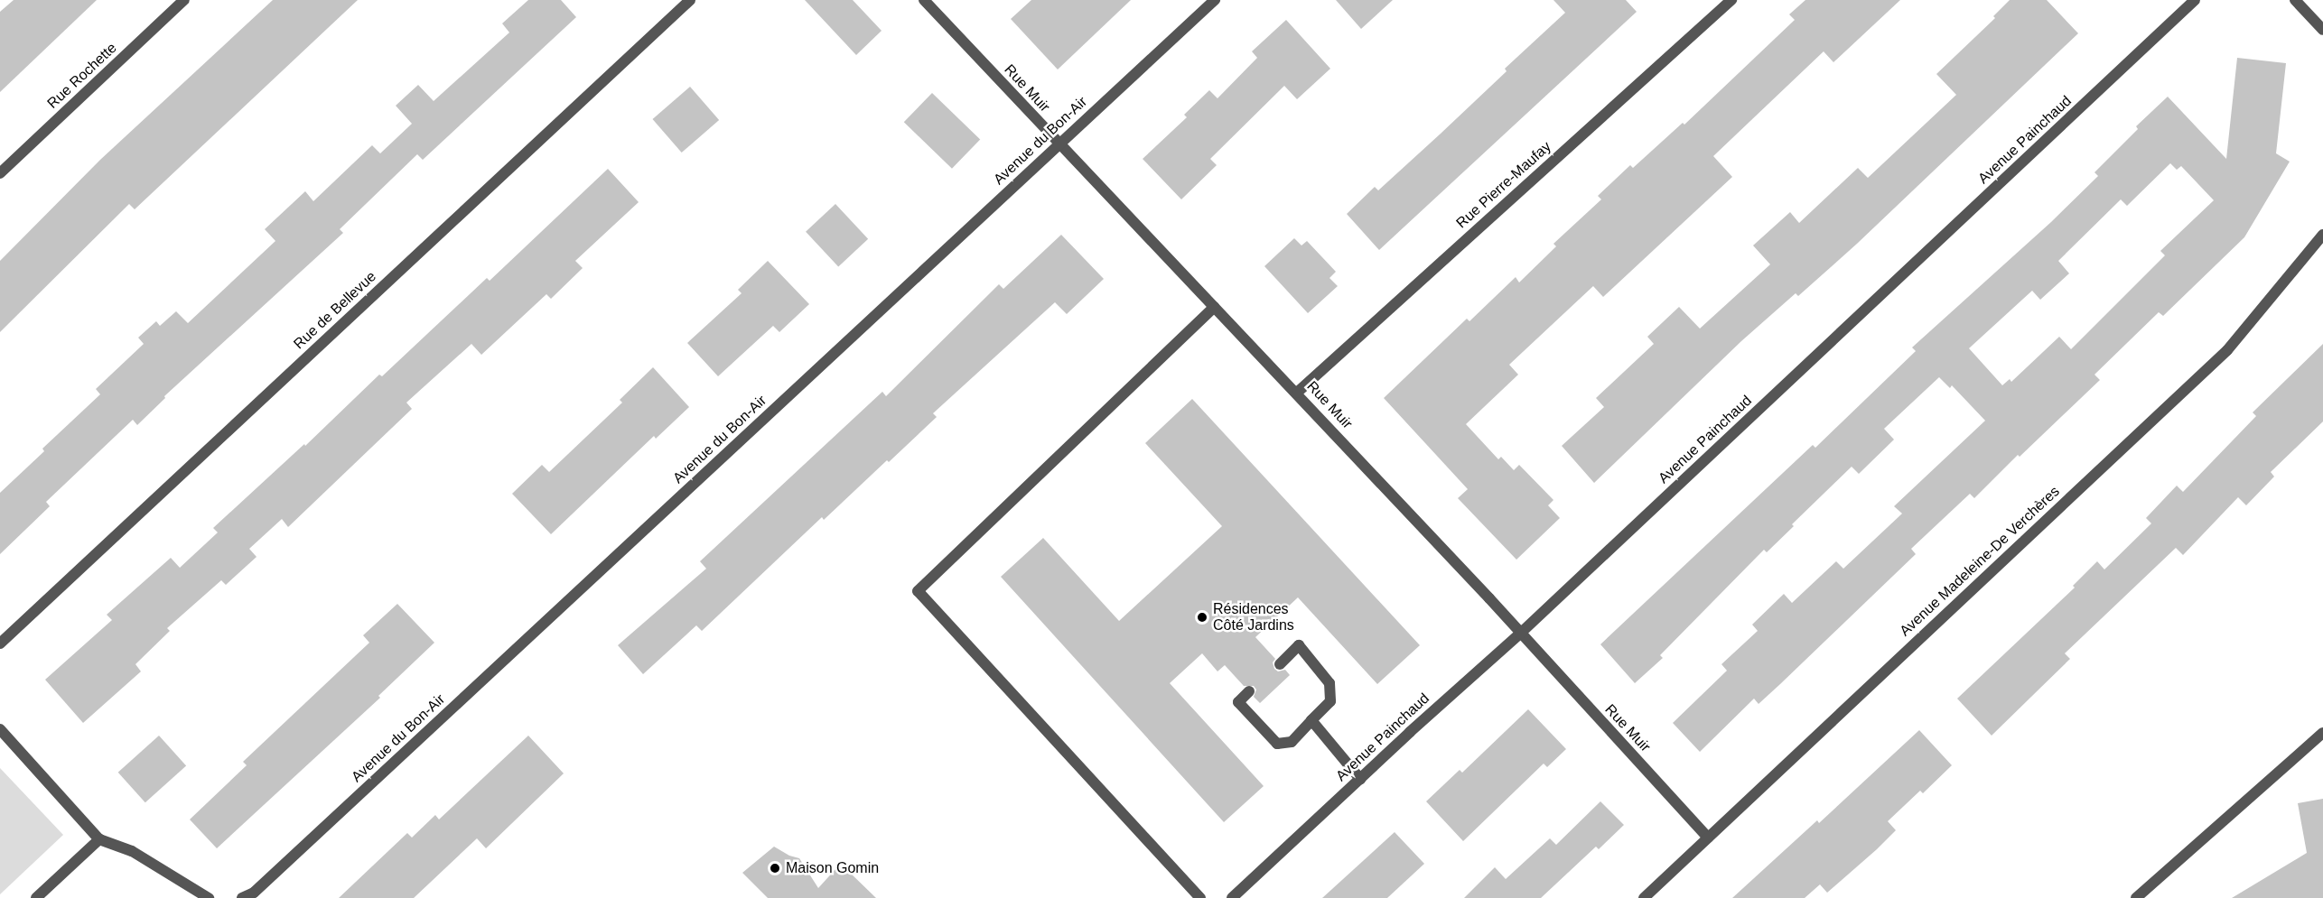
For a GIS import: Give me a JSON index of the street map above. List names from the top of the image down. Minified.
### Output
{"streets":{"street":["Rue Rochette","Rue Muir","Avenue Painchaud","Avenue du Bon-Air","Rue Pierre-Maufay","Rue de Bellevue","Avenue Madeleine-De Verchères"]},"crossings":[["Rue Muir","Avenue Painchaud"],["Rue Muir","Avenue du Bon-Air"],["Rue Muir","Rue Pierre-Maufay"],["Rue Muir","Avenue Madeleine-De Verchères"]],"places":["Résidences Côté Jardins","Maison Gomin"]}
